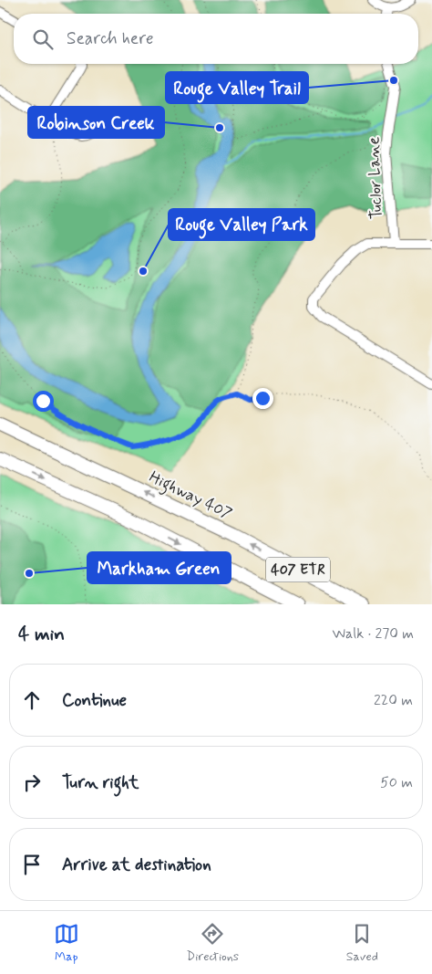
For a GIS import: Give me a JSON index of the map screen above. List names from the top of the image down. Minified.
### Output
{"streets":{"highway":["Highway 407","407 ETR"],"street":["Tuclor Lane"]},"places":["Rouge Valley Trail","Robinson Creek","Rouge Valley Park","Markham Green"],"page":{"search":"Search here","heading":["4 min","Walk · 270 m"],"list":[["Continue","220 m"],["Turn right","50 m"],"Arrive at destination"],"nav":["Map","Directions","Saved"]}}
